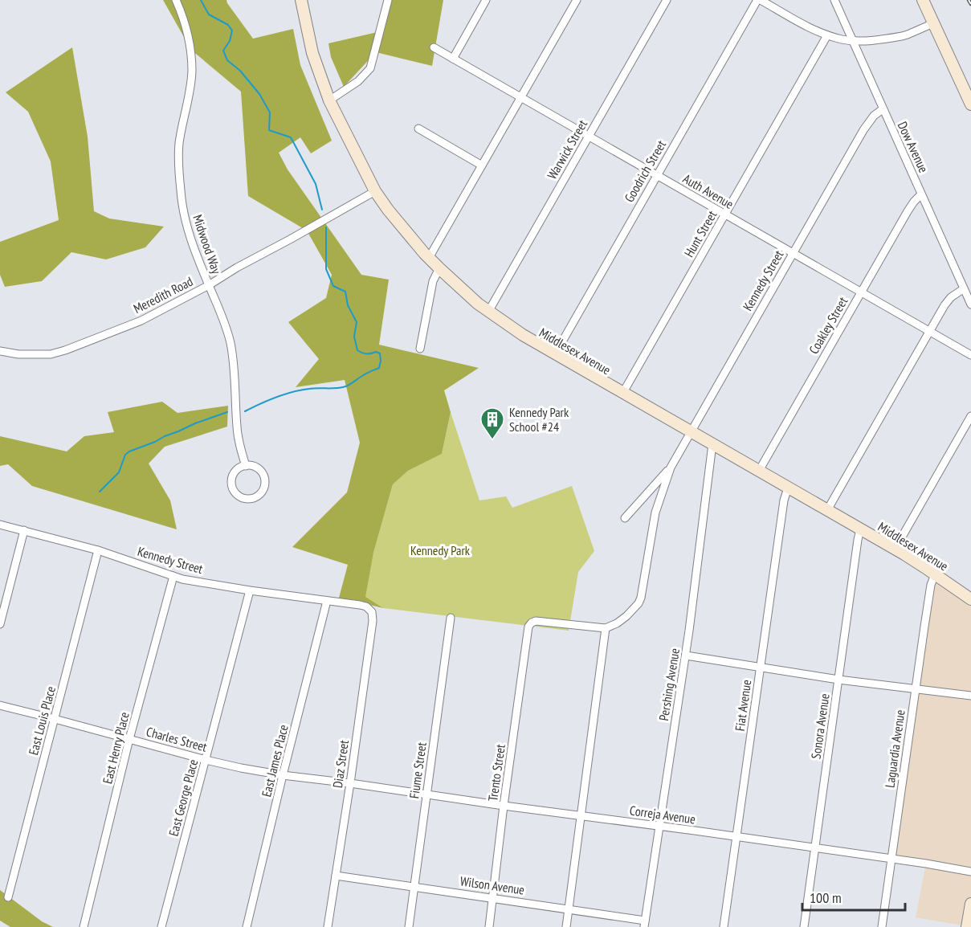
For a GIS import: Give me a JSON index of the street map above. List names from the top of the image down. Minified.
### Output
{"streets":{"street":["Dow Avenue","Warwick Street","Goodrich Street","Auth Avenue","Hunt Street","Midwood Way","Kennedy Street","Meredith Road","Coakley Street","Middlesex Avenue","Pershing Avenue","Fiat Avenue","East Louis Place","Sonora Avenue","Charles Street","East Henry Place","Laguardia Avenue","East James Place","Diaz Street","Fiume Street","Trento Street","East George Place","Correja Avenue","Wilson Avenue"]},"crossings":[["Dow Avenue","Kennedy Street"],["Dow Avenue","Coakley Street"],["Warwick Street","Auth Avenue"],["Warwick Street","Middlesex Avenue"],["Goodrich Street","Auth Avenue"],["Goodrich Street","Middlesex Avenue"],["Auth Avenue","Hunt Street"],["Auth Avenue","Kennedy Street"],["Auth Avenue","Coakley Street"],["Hunt Street","Middlesex Avenue"],["Midwood Way","Meredith Road"],["Kennedy Street","Middlesex Avenue"],["Kennedy Street","East Louis Place"],["Kennedy Street","East Henry Place"],["Kennedy Street","East James Place"],["Kennedy Street","Diaz Street"],["Kennedy Street","Trento Street"],["Kennedy Street","East George Place"],["Meredith Road","Middlesex Avenue"],["Coakley Street","Middlesex Avenue"],["Middlesex Avenue","Pershing Avenue"],["Middlesex Avenue","Fiat Avenue"],["Middlesex Avenue","Sonora Avenue"],["Middlesex Avenue","Laguardia Avenue"],["Pershing Avenue","Correja Avenue"],["Pershing Avenue","Wilson Avenue"],["Fiat Avenue","Correja Avenue"],["East Louis Place","Charles Street"],["Sonora Avenue","Correja Avenue"],["Charles Street","East Henry Place"],["Charles Street","East James Place"],["Charles Street","Diaz Street"],["Charles Street","East George Place"],["Charles Street","Correja Avenue"],["Laguardia Avenue","Correja Avenue"],["Diaz Street","Correja Avenue"],["Diaz Street","Wilson Avenue"],["Fiume Street","Correja Avenue"],["Fiume Street","Wilson Avenue"],["Trento Street","Correja Avenue"],["Trento Street","Wilson Avenue"]],"parks":["Kennedy Park"],"places":{"building":["Kennedy Park School #24"]},"scale_bar":"100 m"}
